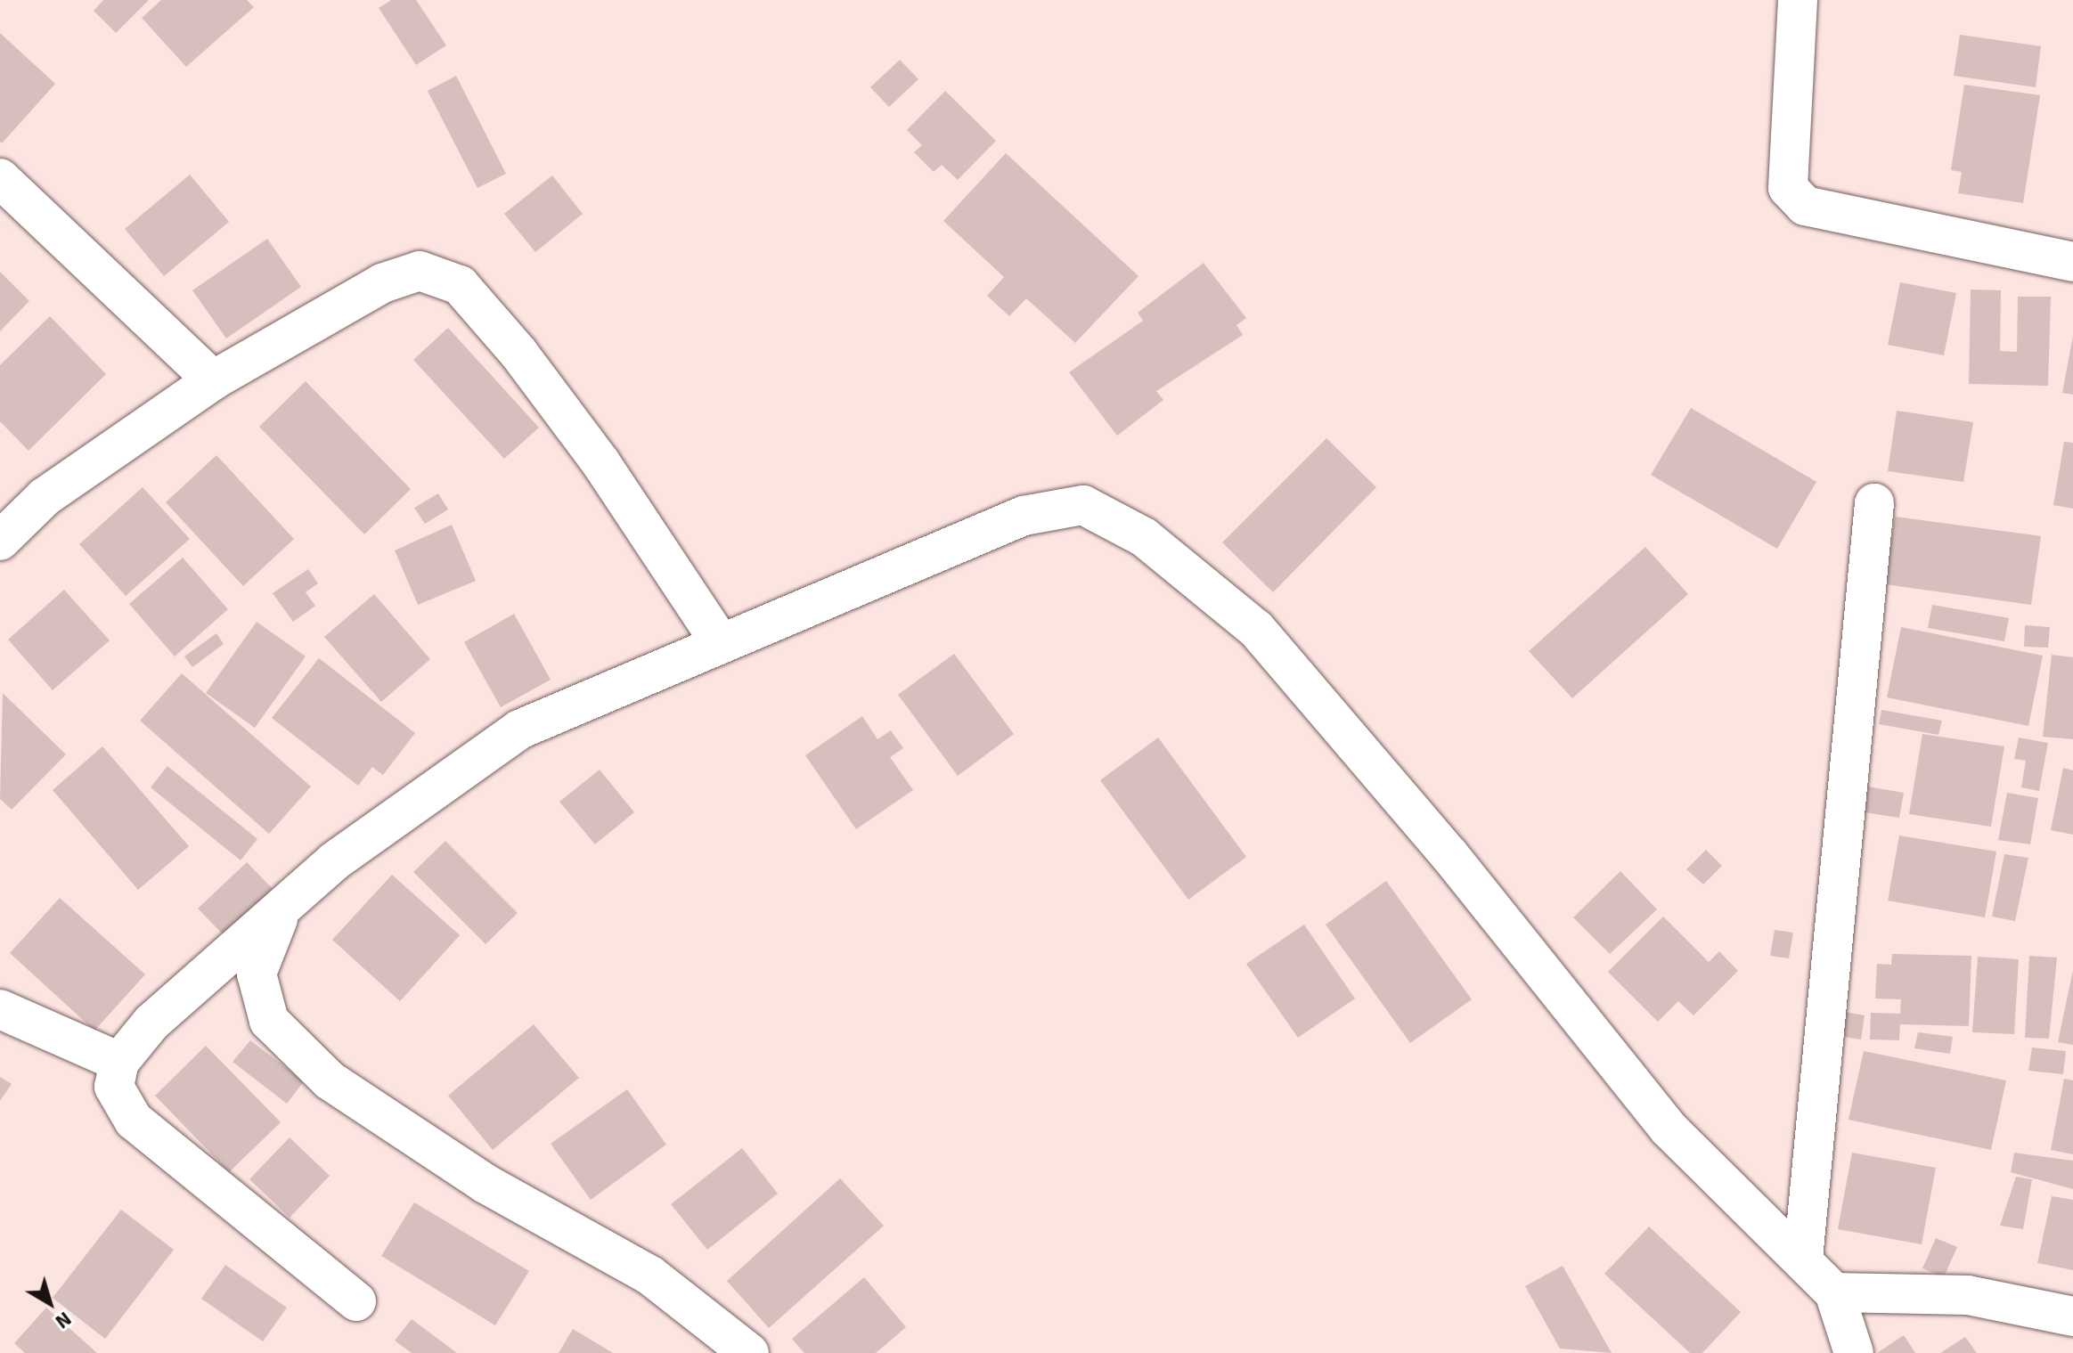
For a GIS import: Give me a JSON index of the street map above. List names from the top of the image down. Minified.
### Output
{"north":"bottom right"}
